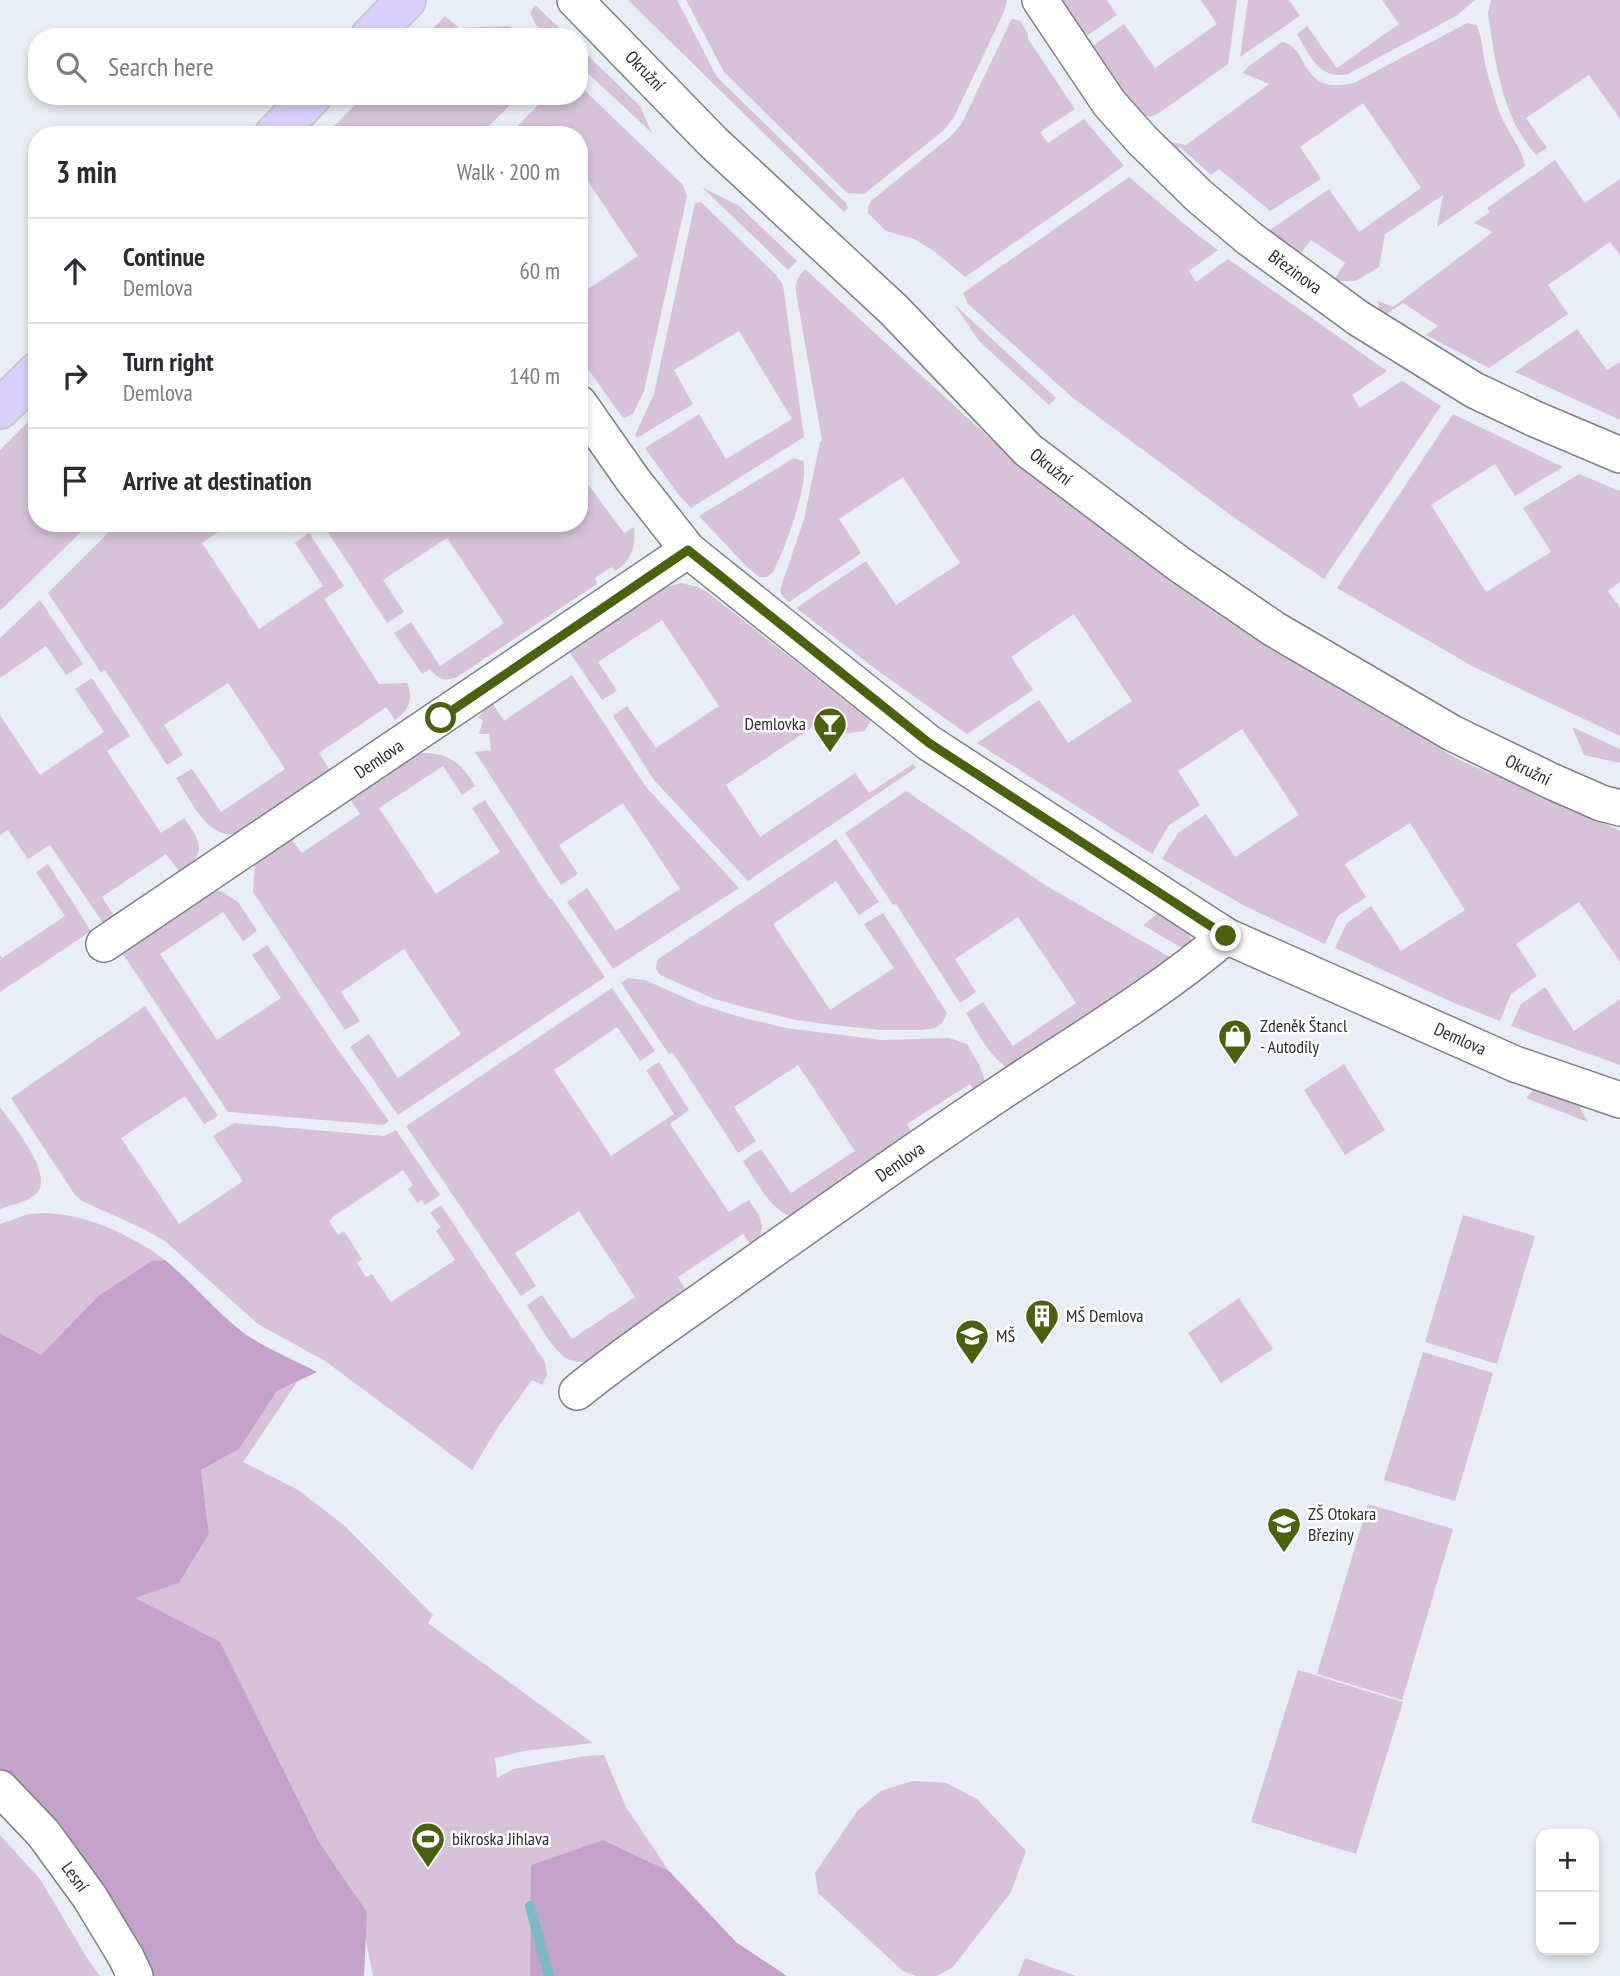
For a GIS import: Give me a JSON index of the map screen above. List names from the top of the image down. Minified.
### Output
{"streets":{"street":["Okružní","Březinova","Demlova","Lesní"]},"places":{"bar":["Demlovka"],"shop":["Zdeněk Štancl - Autodíly"],"building":["MŠ Demlova"],"school or university":["MŠ","ZŠ Otokara Březiny"],"sports":["bikroska Jihlava"]},"page":{"search":"Search here","heading":["3 min","Walk · 200 m"],"list":[["Continue","Demlova","60 m"],["Turn right","Demlova","140 m"],"Arrive at destination"],"map_buttons":["+","−"]}}
